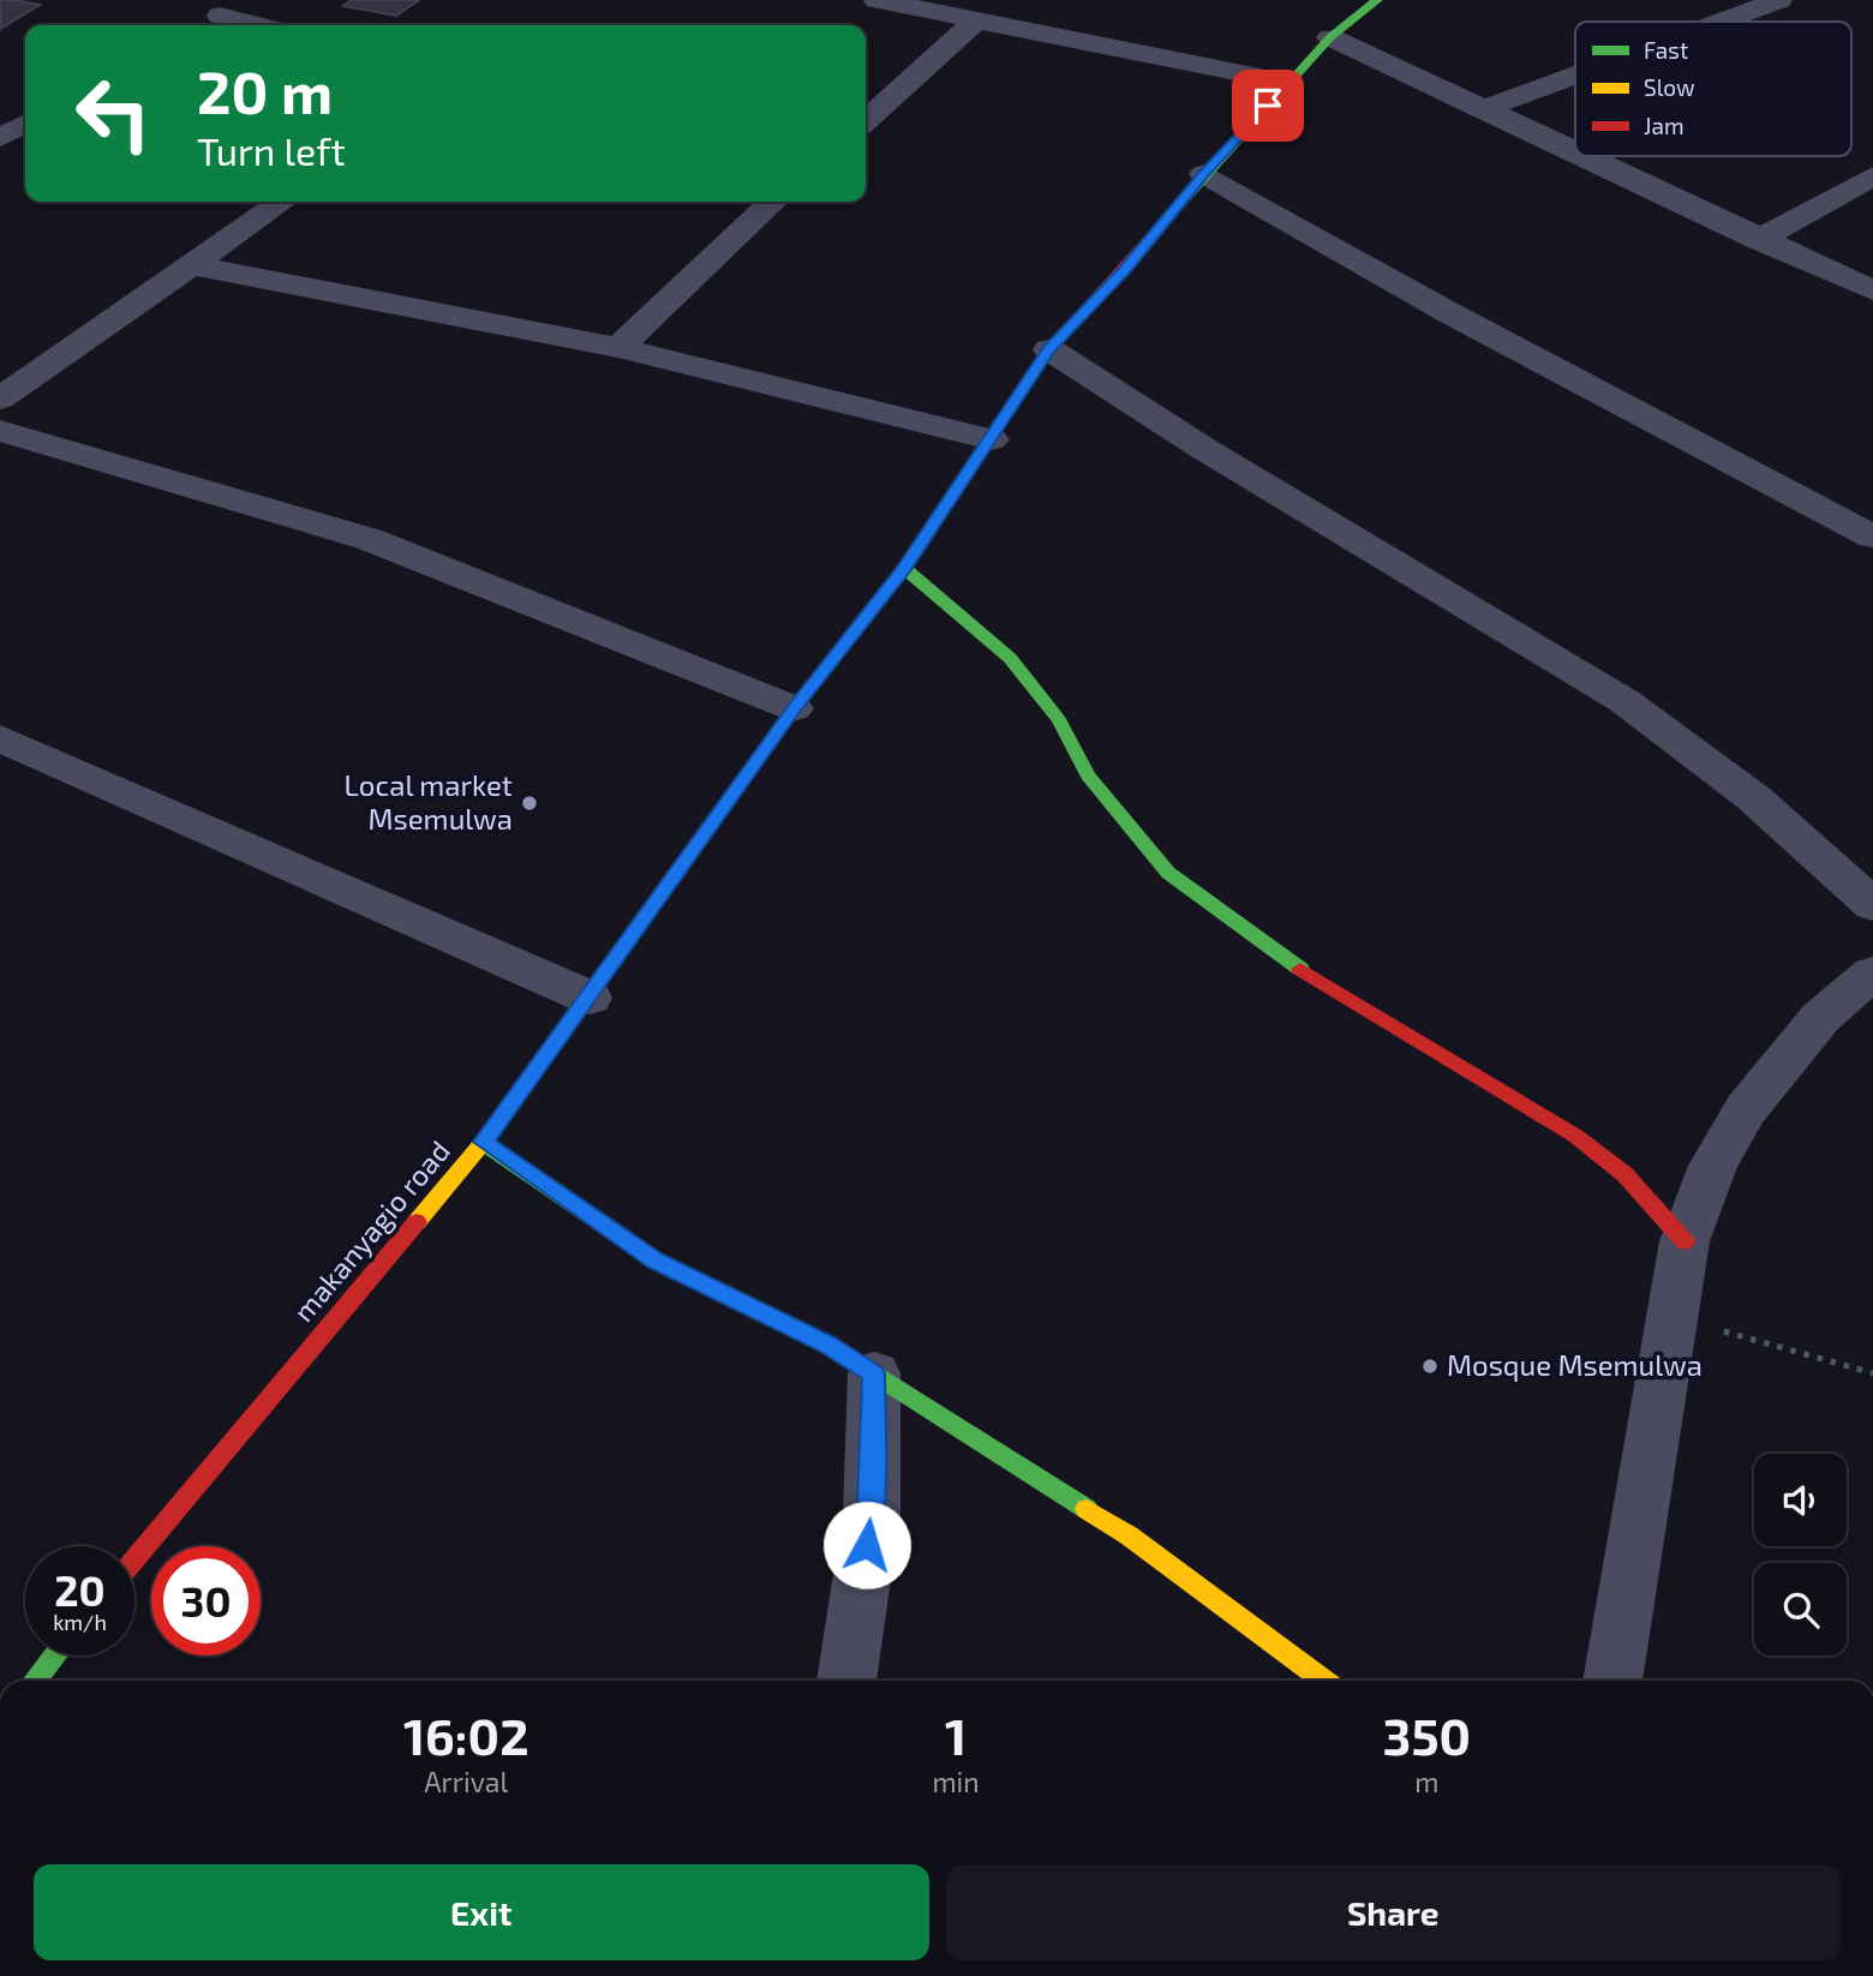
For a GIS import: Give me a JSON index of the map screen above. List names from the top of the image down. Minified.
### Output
{"streets":{"street":["makanyagio road"]},"places":["Local market Msemulwa","Mosque Msemulwa"],"legend":["Fast","Slow","Jam"],"page":{"turn":["20 m","Turn left"],"speed":"20 km/h","limit":"30","eta":["16:02","Arrival","1","min","350","m"],"buttons":["Exit","Share"]}}
